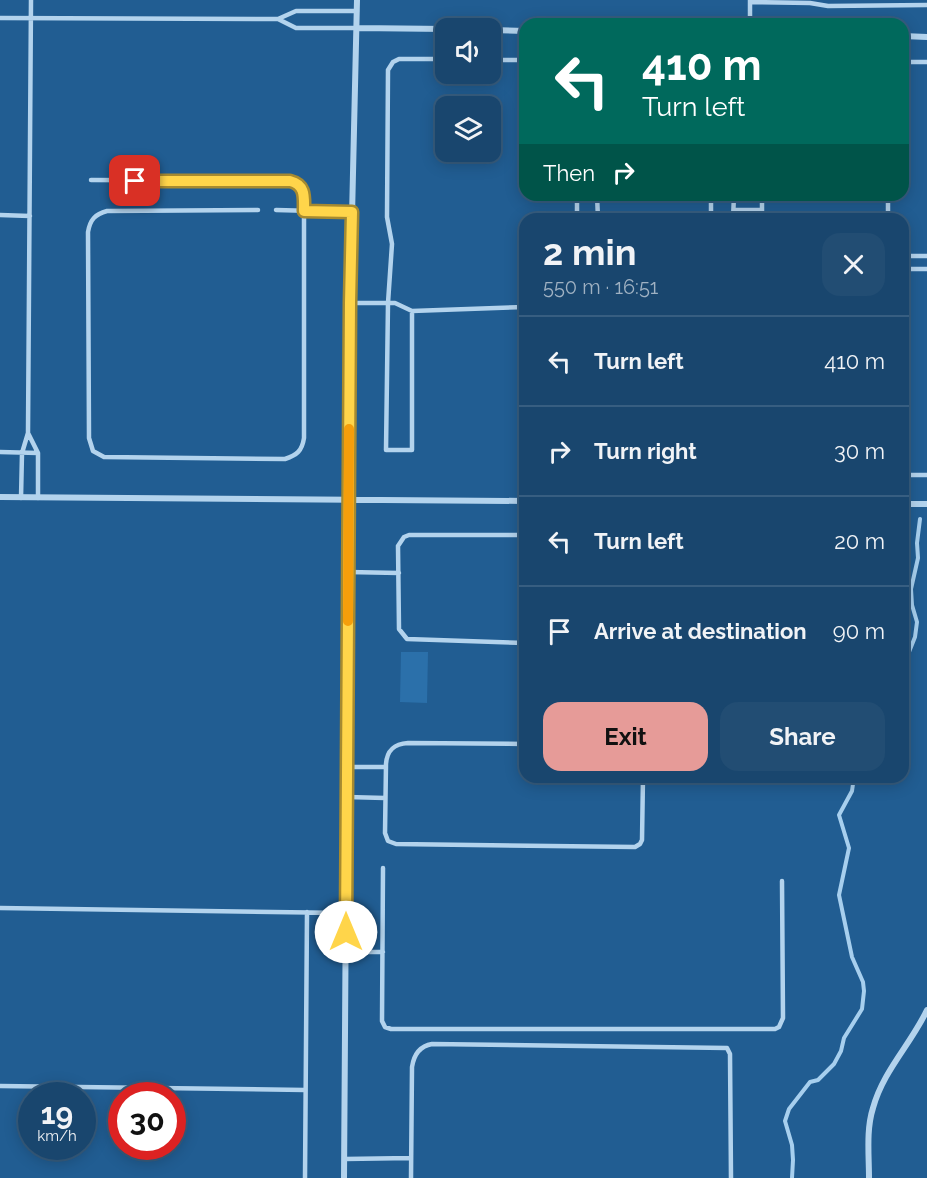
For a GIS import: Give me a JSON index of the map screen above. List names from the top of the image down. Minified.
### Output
{"page":{"turn":["410 m","Turn left"],"then":"Then","heading":["2 min","550 m · 16:51"],"list":[{"name":"Turn left","value":"410 m"},{"name":"Turn right","value":"30 m"},{"name":"Turn left","value":"20 m"},{"name":"Arrive at destination","value":"90 m"}],"buttons":["Exit","Share"],"speed":"19 km/h","limit":"30"}}
